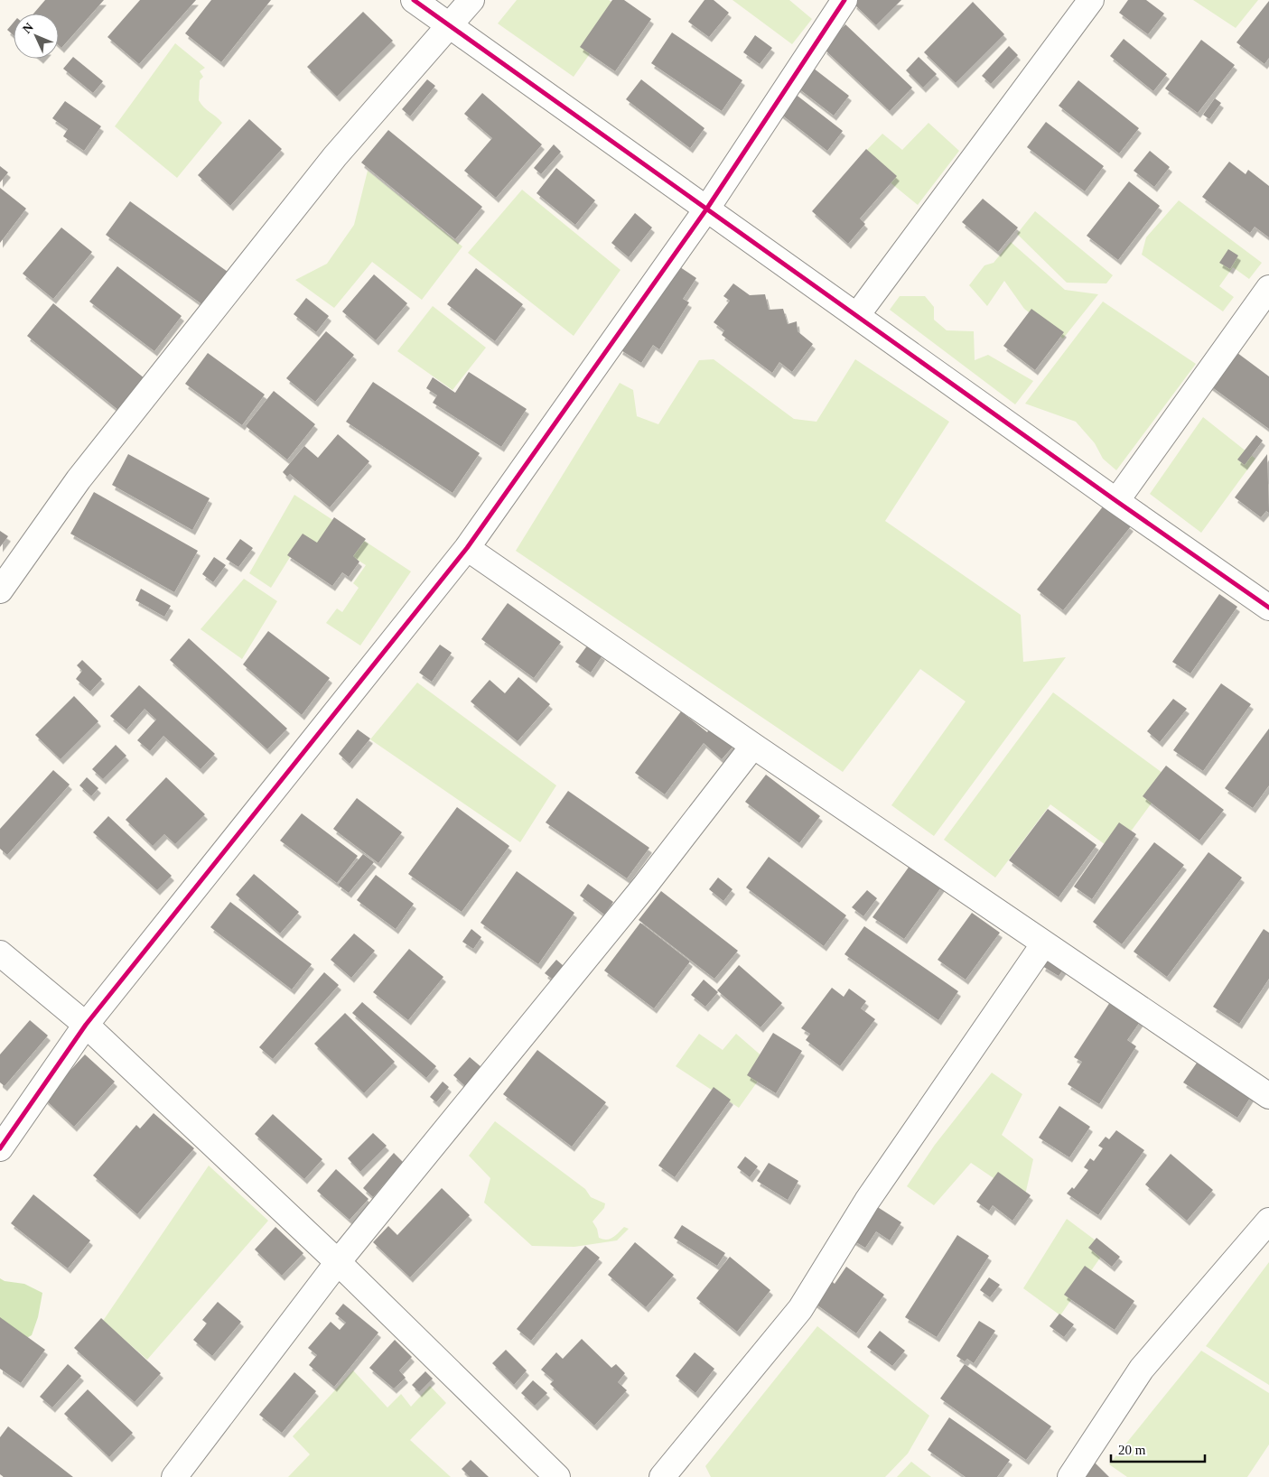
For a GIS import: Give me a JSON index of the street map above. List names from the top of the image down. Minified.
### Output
{"scale_bar":"20 m","north":"top left"}
